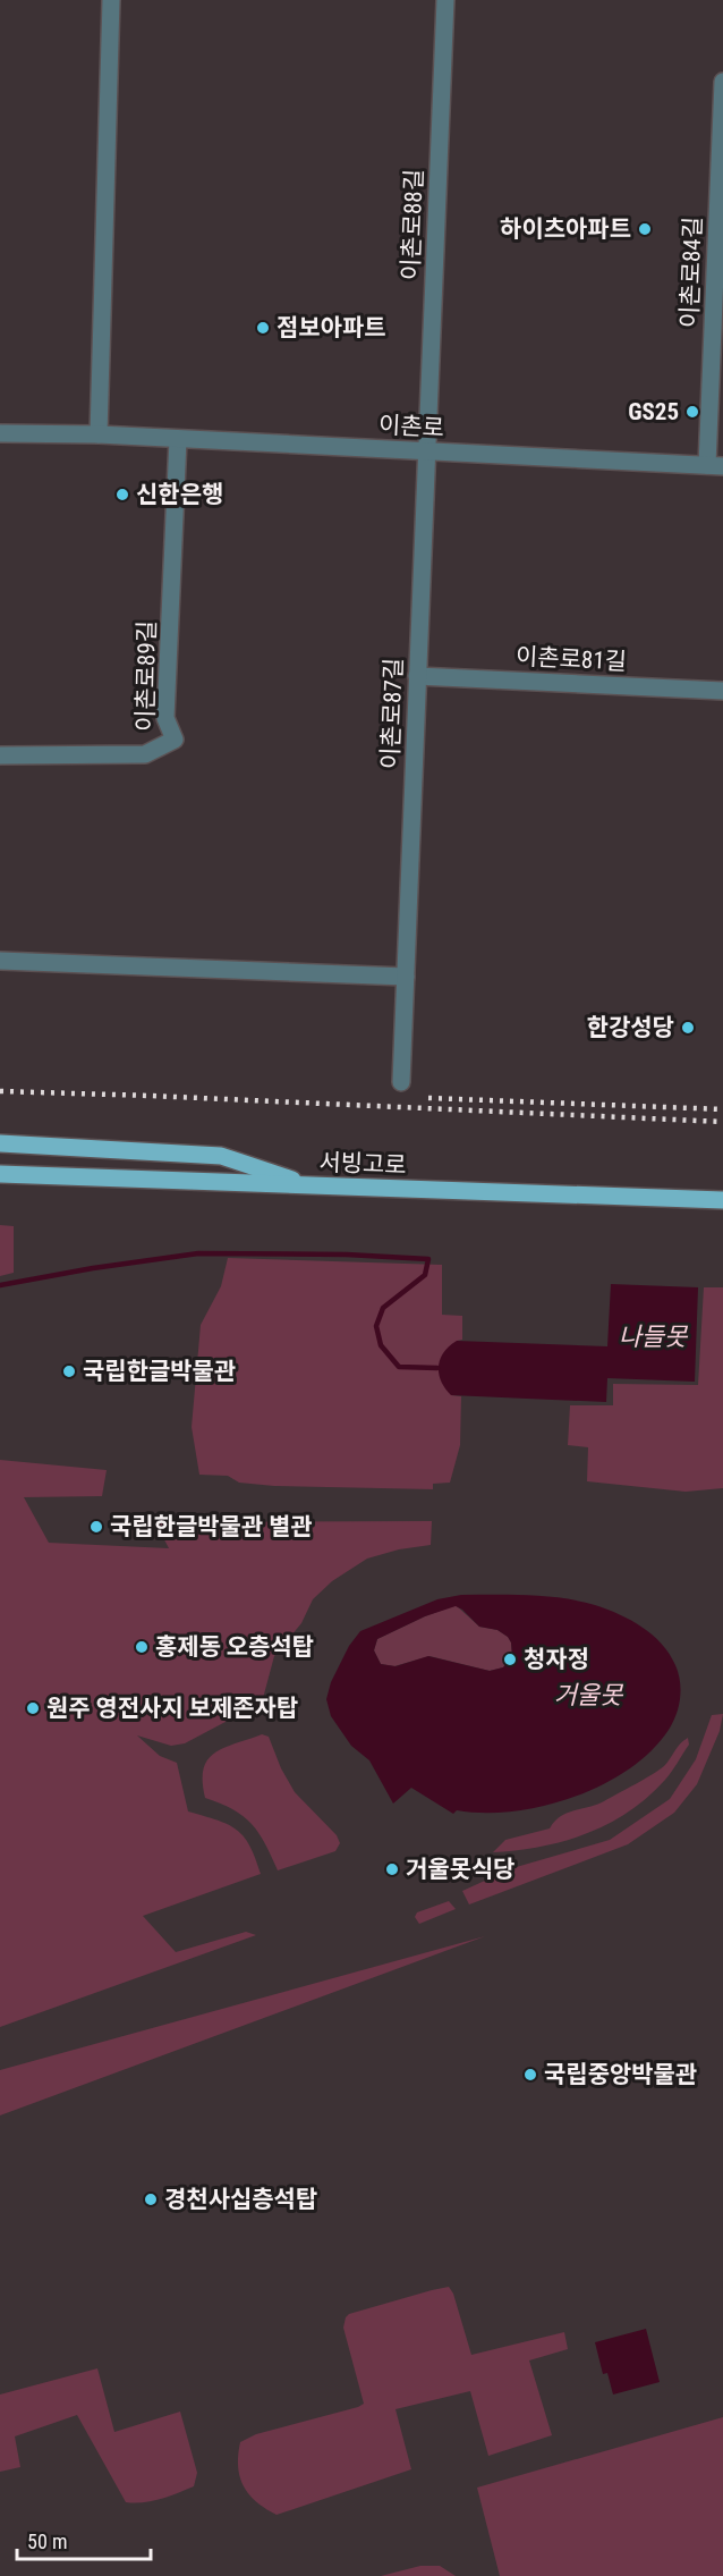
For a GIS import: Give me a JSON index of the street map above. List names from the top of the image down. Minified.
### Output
{"streets":{"main road":["서빙고로"],"street":["이촌로88길","이촌로84길","이촌로","이촌로81길","이촌로89길","이촌로87길"]},"crossings":[["이촌로88길","이촌로"],["이촌로88길","이촌로87길"],["이촌로84길","이촌로"],["이촌로","이촌로89길"],["이촌로","이촌로87길"],["이촌로81길","이촌로87길"]],"water":["나들못","거울못"],"places":["하이츠아파트","점보아파트","GS25","신한은행","한강성당","국립한글박물관","국립한글박물관 별관","홍제동 오층석탑","청자정","원주 영전사지 보제존자탑","거울못식당","국립중앙박물관","경천사십층석탑"],"scale_bar":"50 m"}
